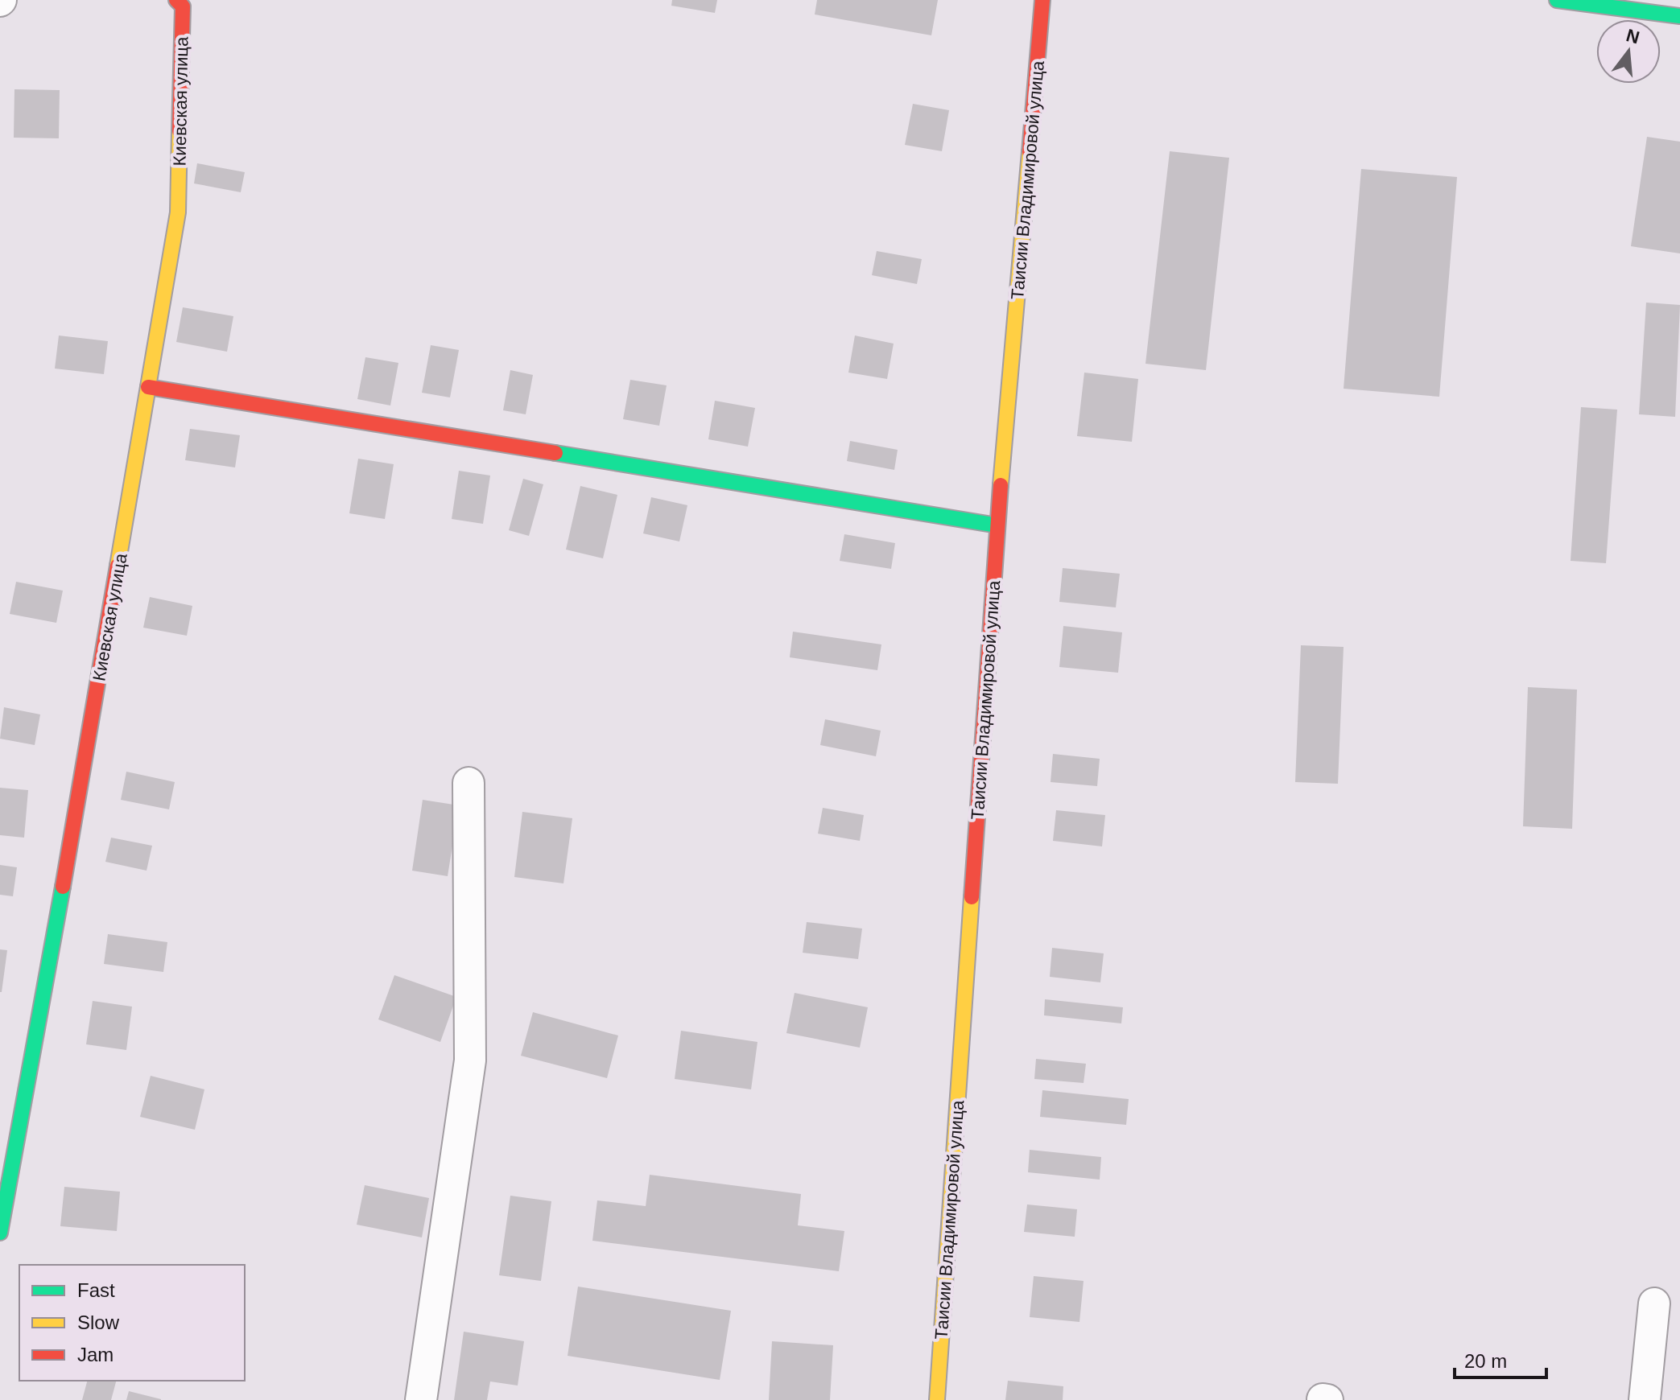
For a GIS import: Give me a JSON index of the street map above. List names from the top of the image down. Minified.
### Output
{"streets":{"street":["Киевская улица","Таисии Владимировой улица"]},"legend":["Fast","Slow","Jam"],"scale_bar":"20 m","north":"top"}
